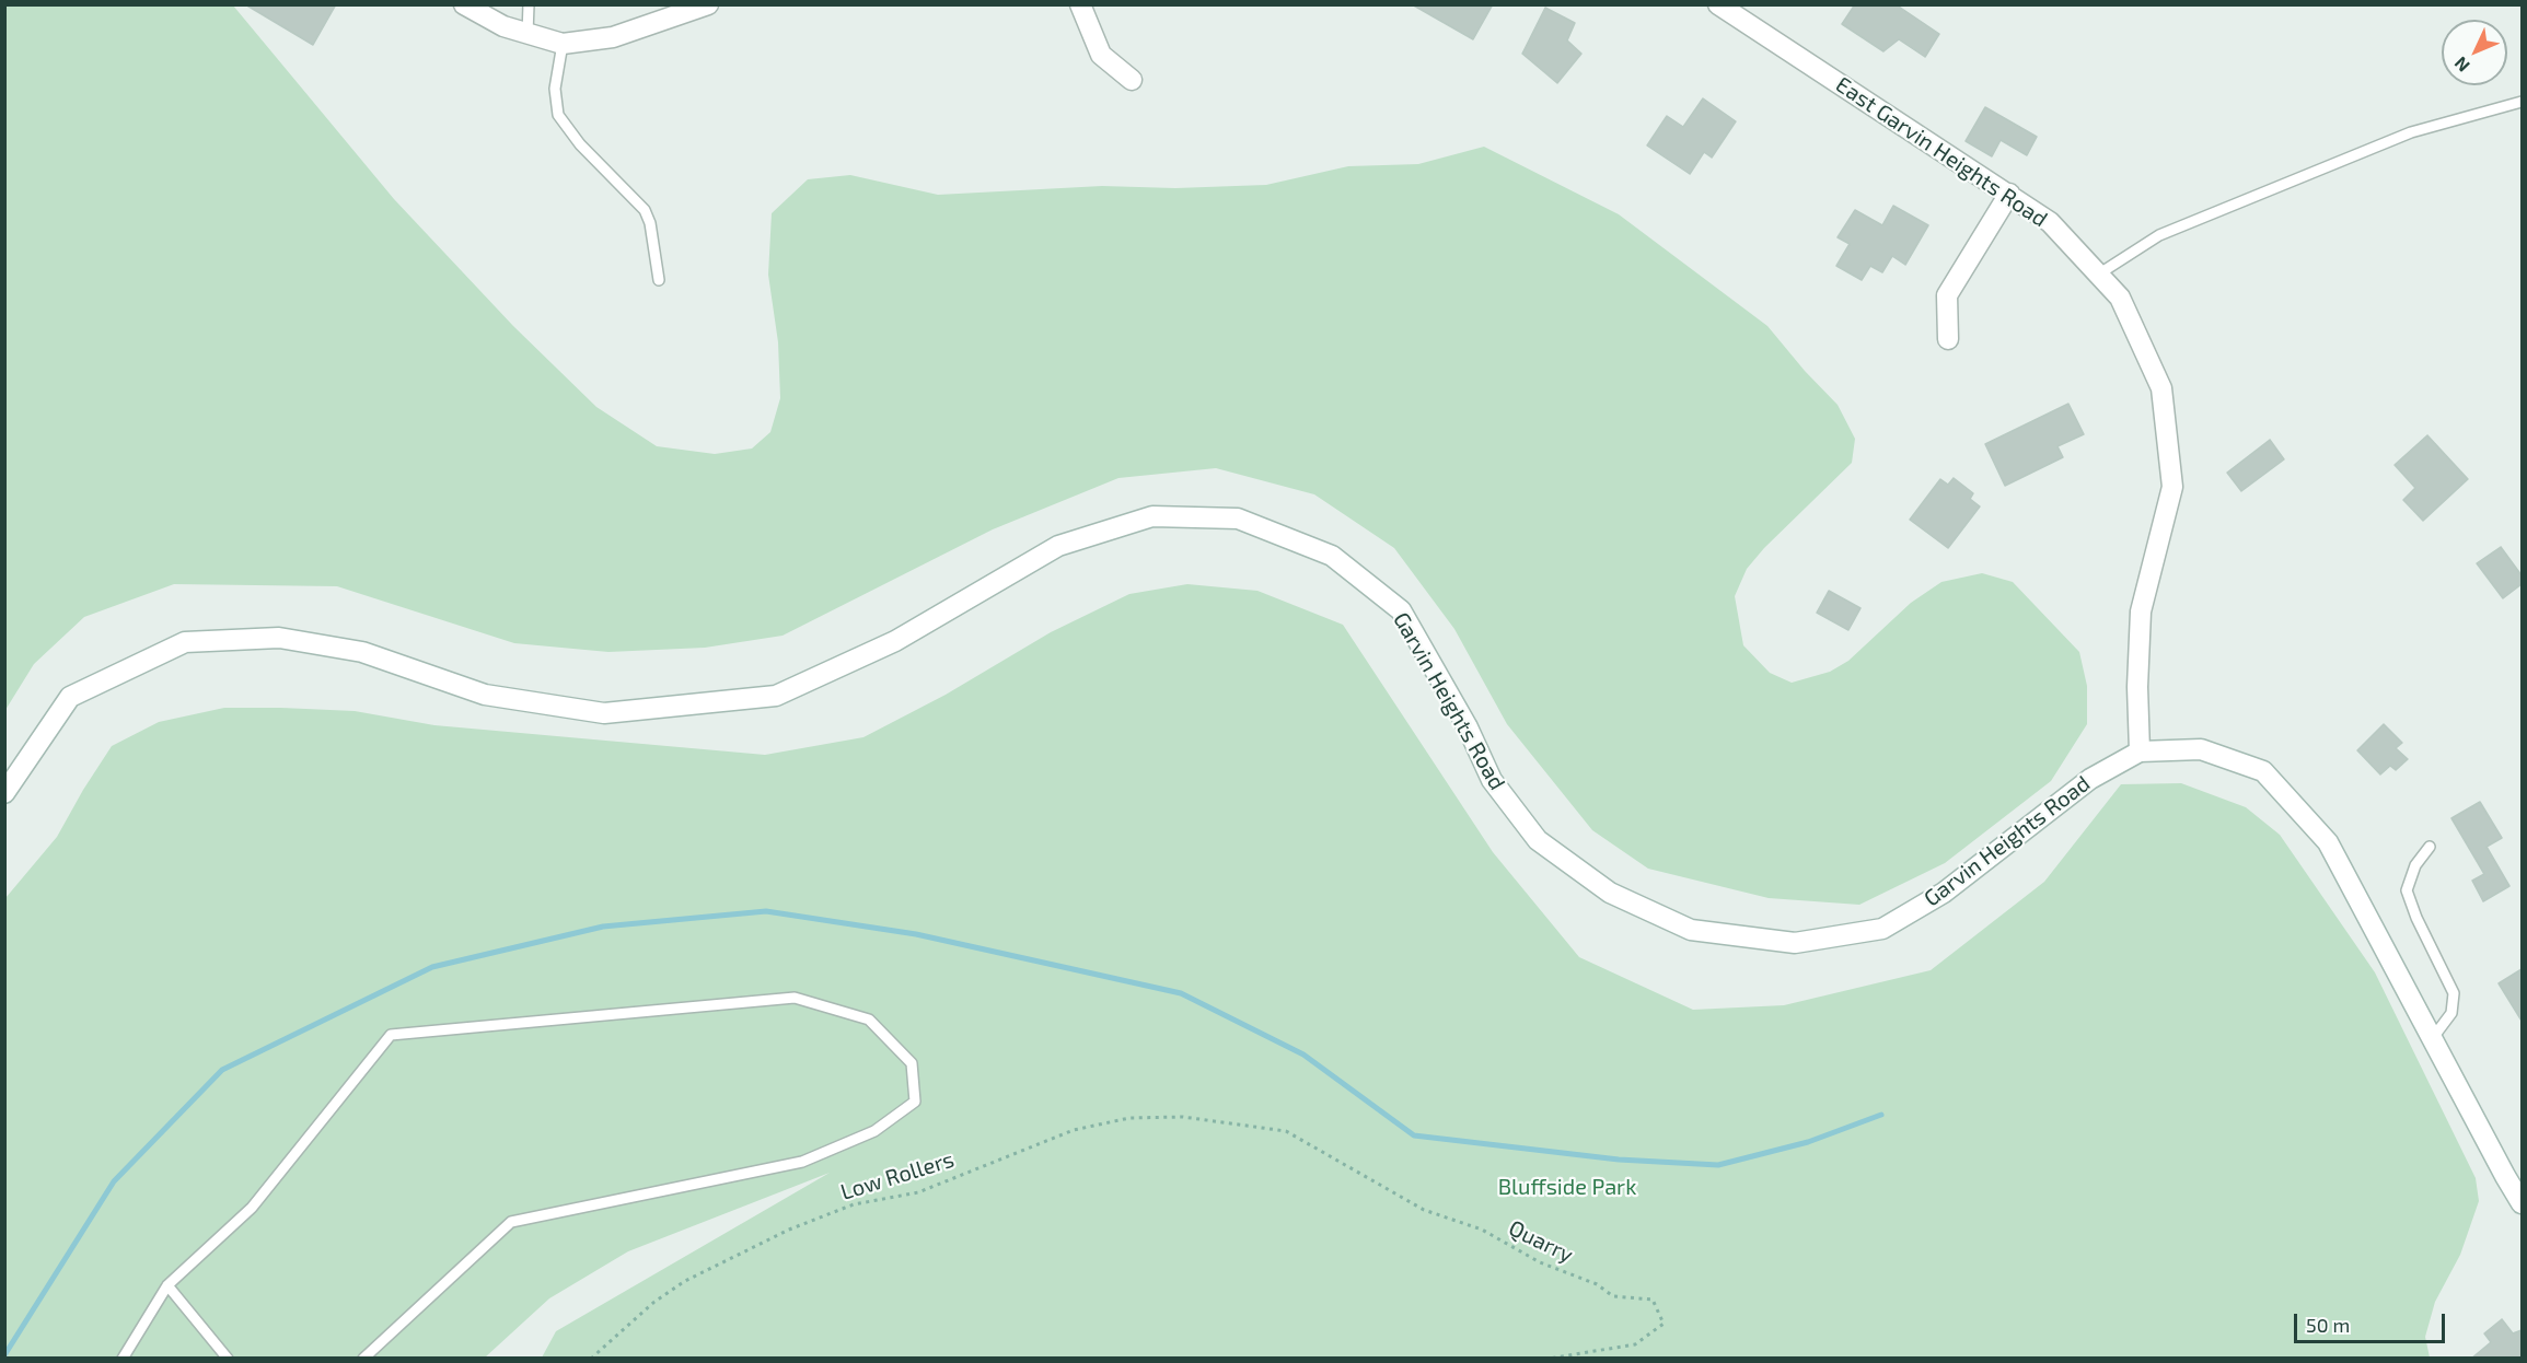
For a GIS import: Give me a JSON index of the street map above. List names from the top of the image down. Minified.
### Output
{"streets":{"main road":["East Garvin Heights Road","Garvin Heights Road"],"path":["Low Rollers","Quarry"]},"crossings":[["East Garvin Heights Road","Garvin Heights Road"],["Low Rollers","Quarry"]],"parks":["Bluffside Park"],"scale_bar":"50 m","north":"bottom left"}
